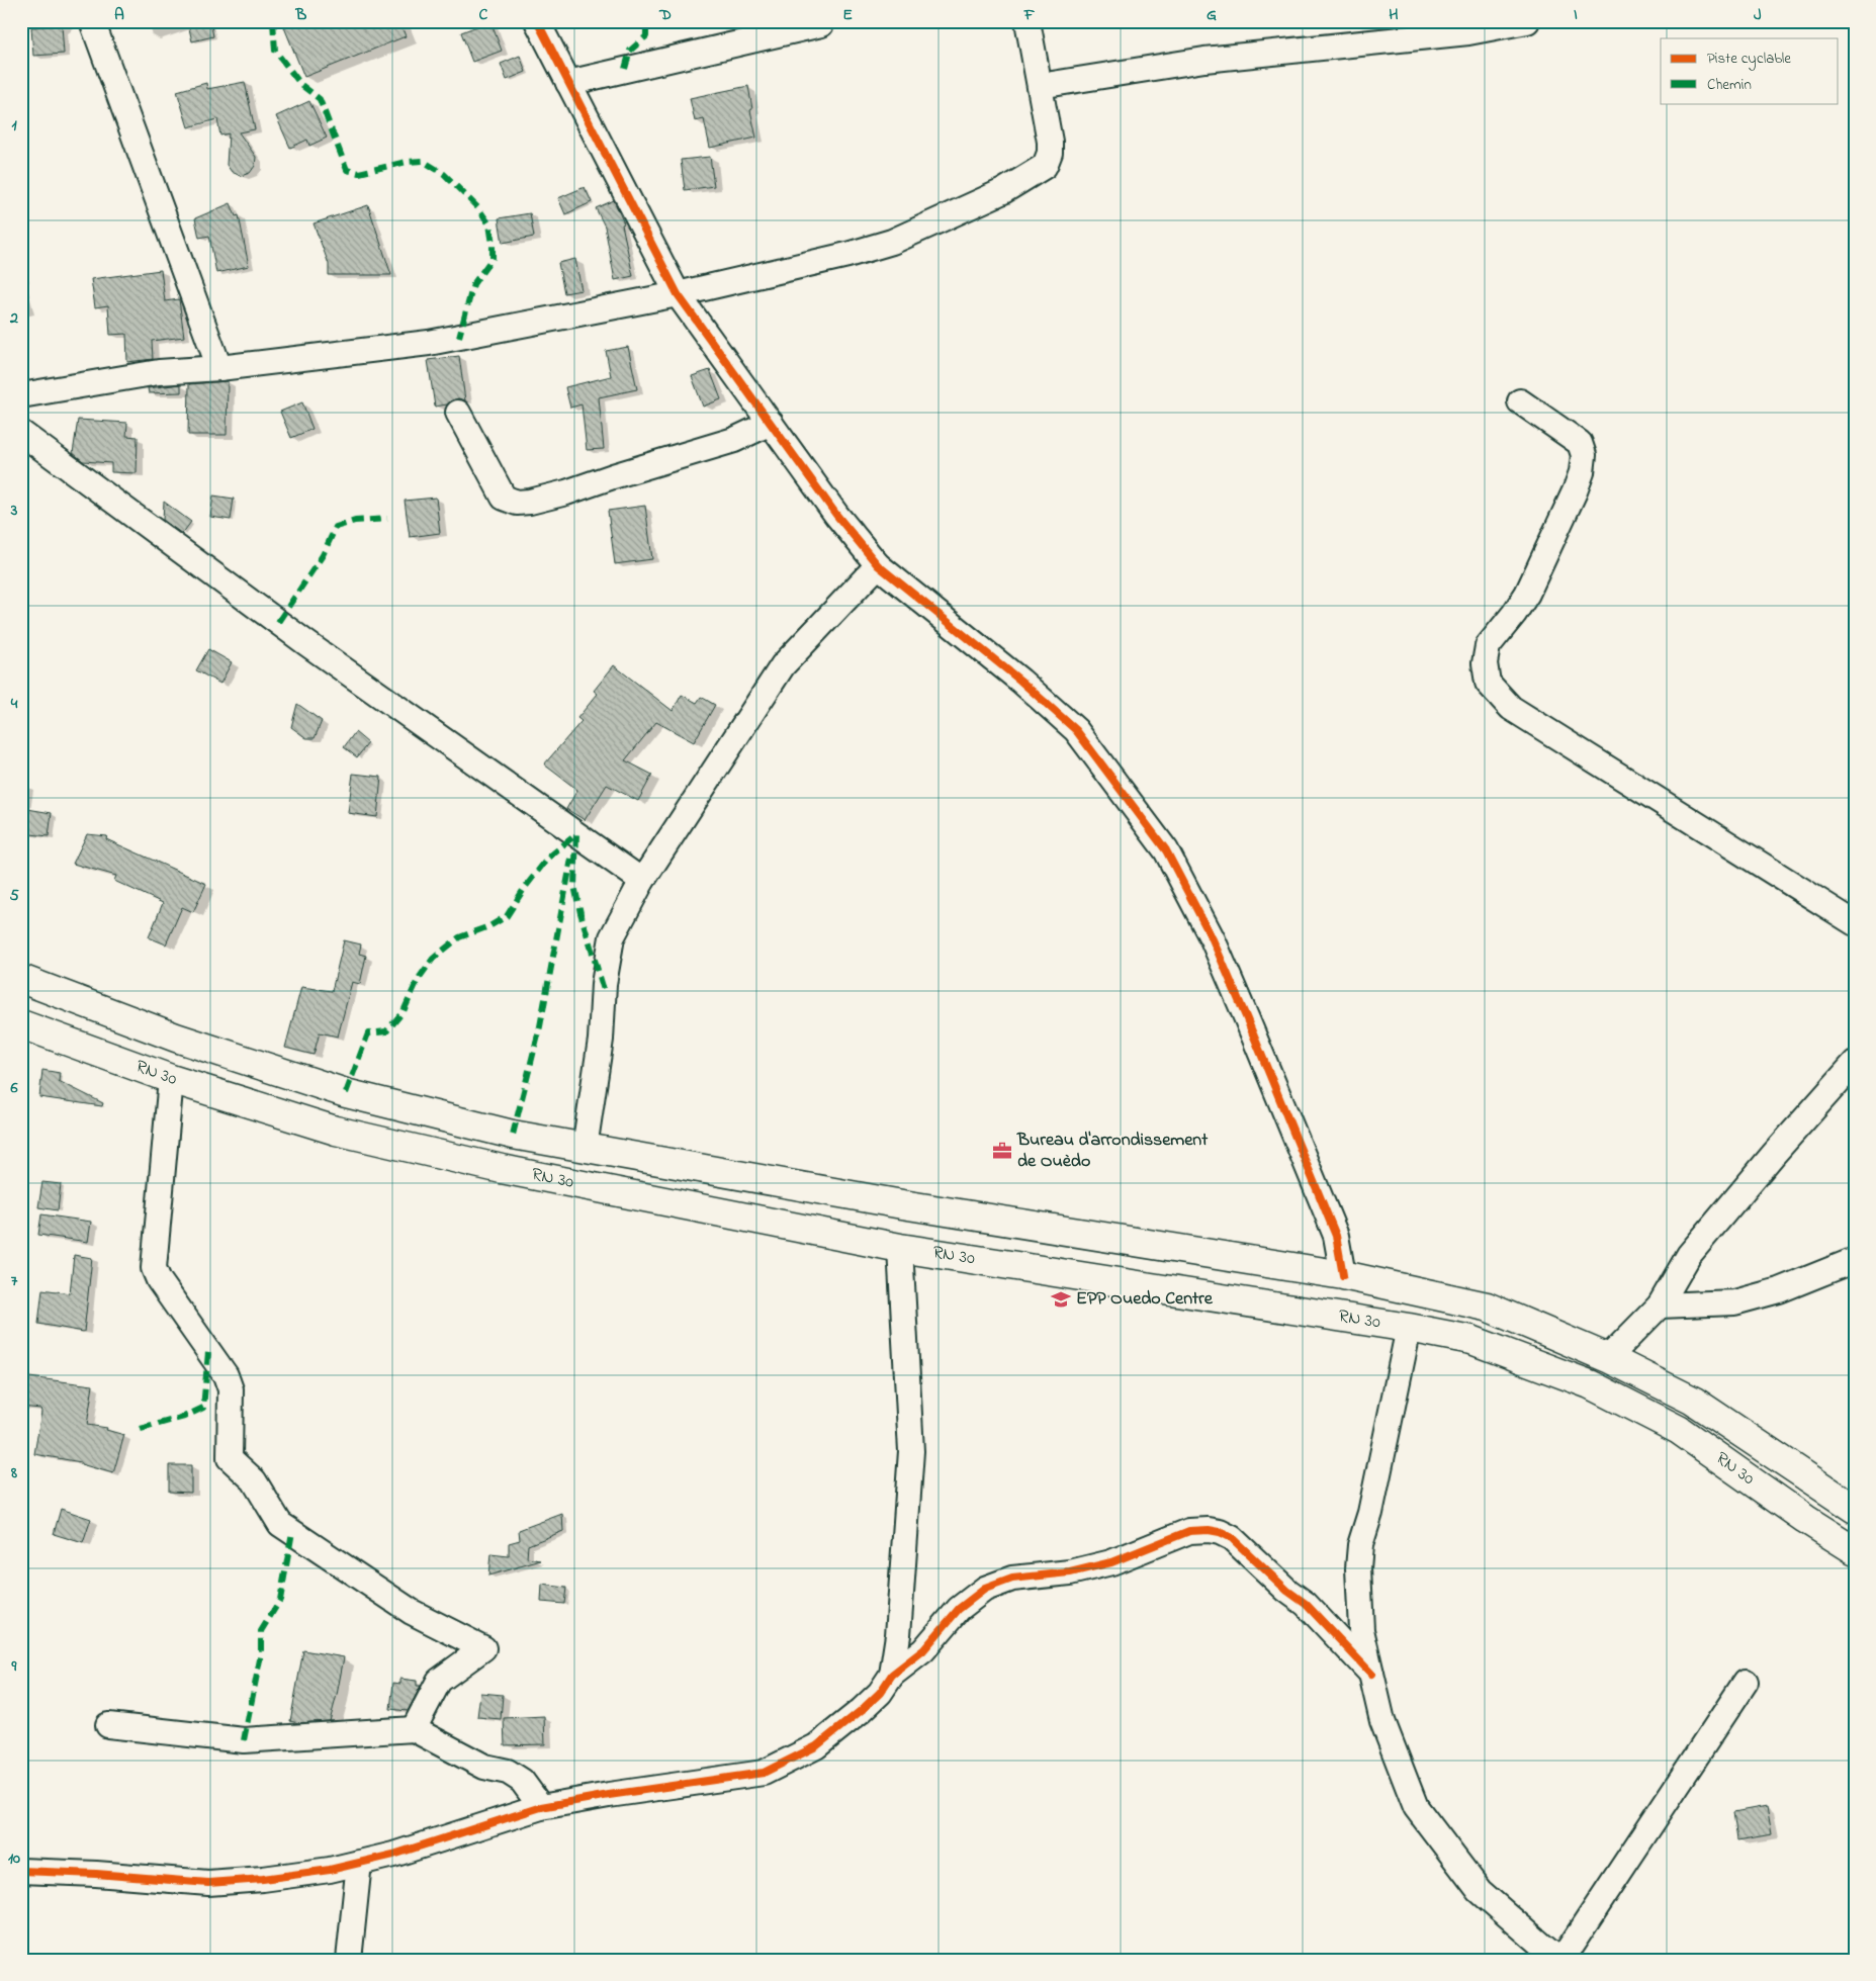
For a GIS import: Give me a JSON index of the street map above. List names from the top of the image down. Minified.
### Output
{"streets":{"main road":["RN 30"]},"places":{"office":["Bureau d'arrondissement de Ouèdo"],"school or university":["EPP Ouedo Centre"]},"legend":["Piste cyclable","Chemin"],"grid":{"columns":["A","B","C","D","E","F","G","H","I","J"],"rows":["1","2","3","4","5","6","7","8","9","10"]}}
